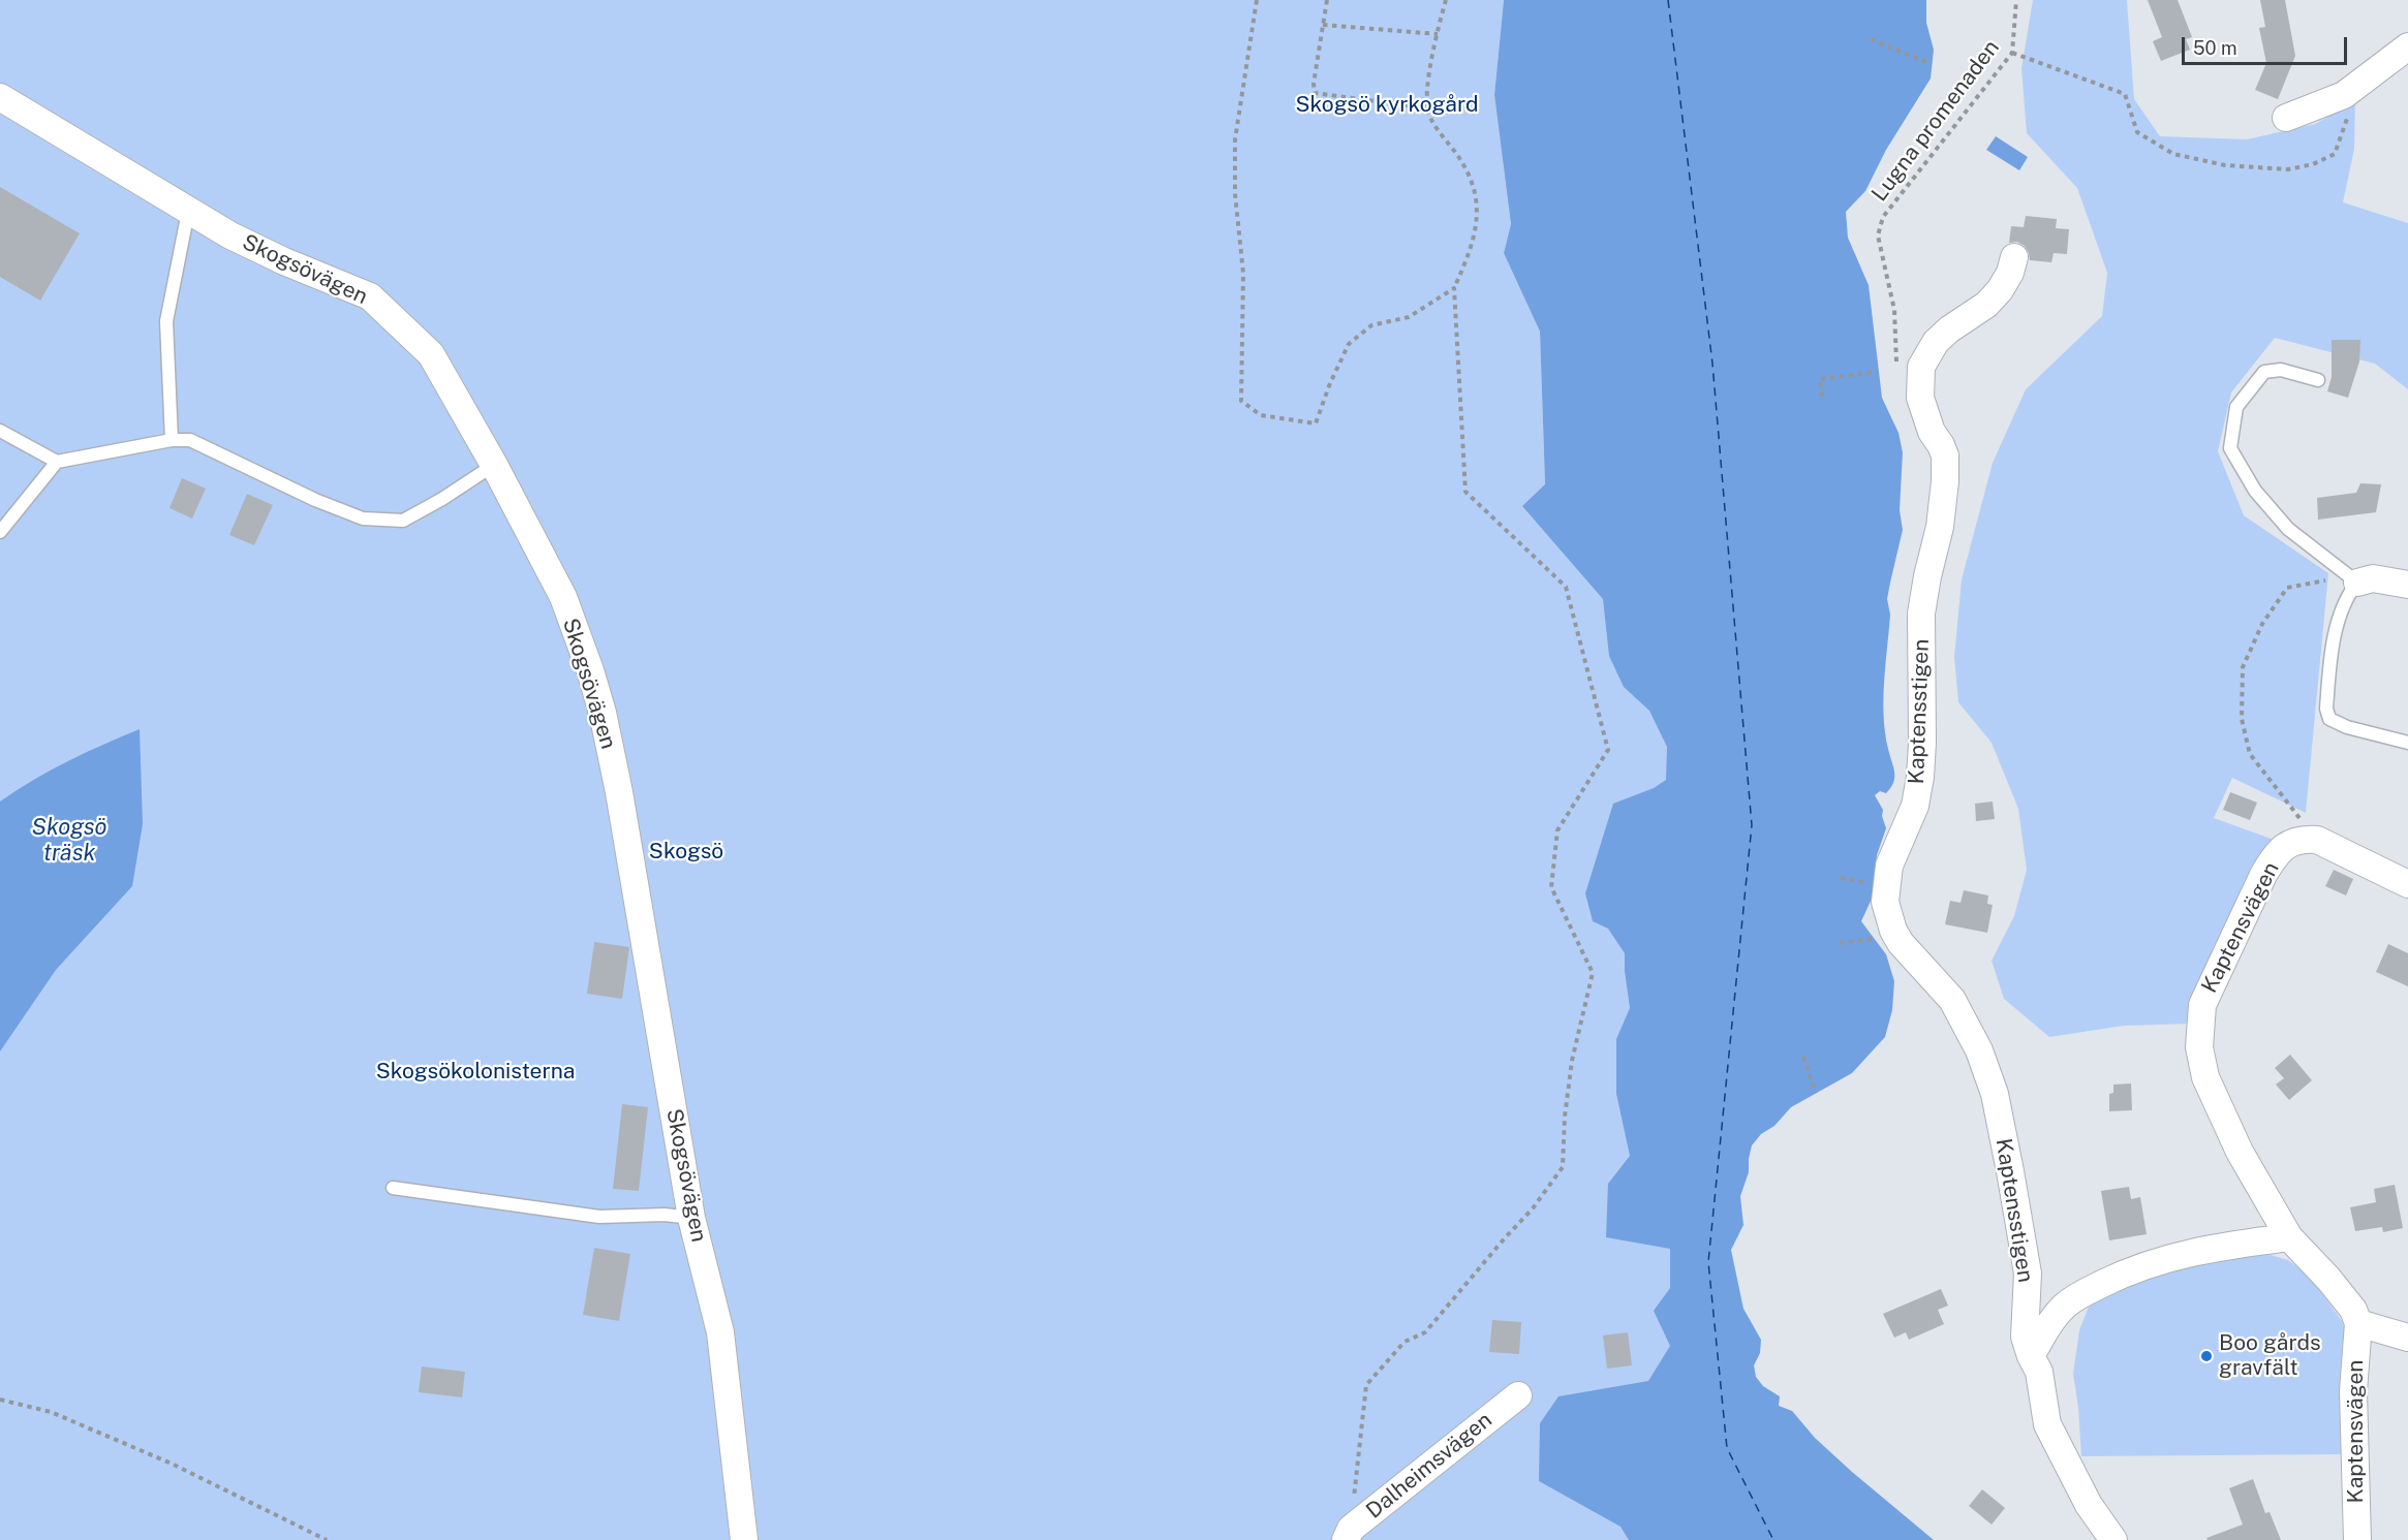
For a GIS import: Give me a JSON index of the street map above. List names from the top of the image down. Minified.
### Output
{"streets":{"street":["Skogsövägen","Kaptensstigen","Kaptensvägen","Dalheimsvägen"],"path":["Lugna promenaden"]},"water":["Skogsö träsk"],"parks":["Skogsö kyrkogård","Skogsö","Skogsökolonisterna"],"places":["Boo gårds gravfält"],"scale_bar":"50 m"}
